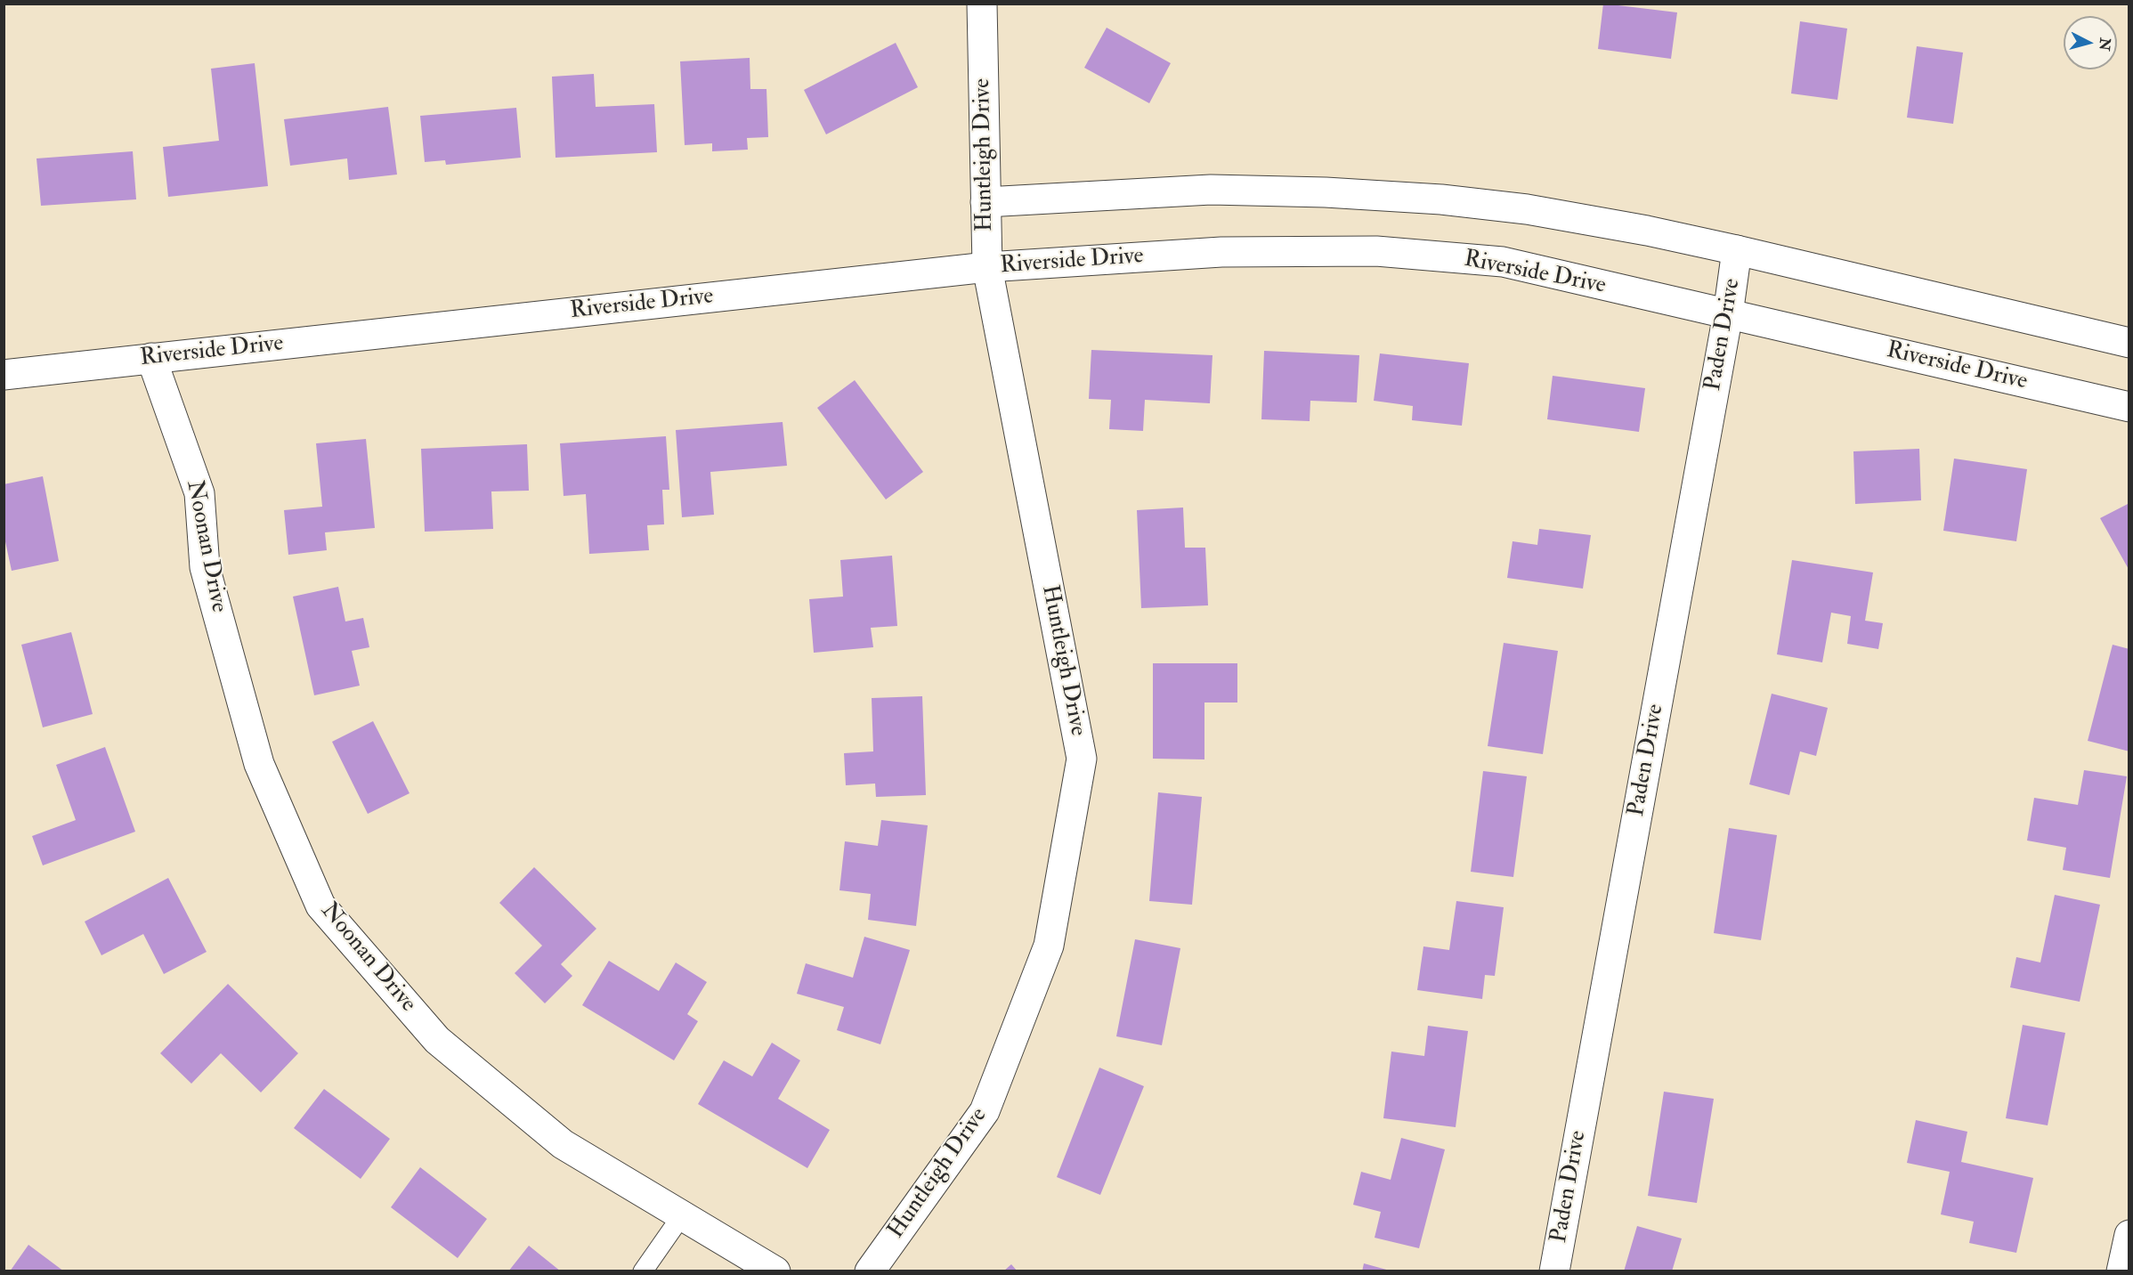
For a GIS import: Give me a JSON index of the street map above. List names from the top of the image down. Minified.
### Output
{"streets":{"street":["Huntleigh Drive","Riverside Drive","Paden Drive","Noonan Drive"]},"crossings":[["Huntleigh Drive","Riverside Drive"],["Riverside Drive","Paden Drive"],["Riverside Drive","Noonan Drive"]],"north":"right"}
